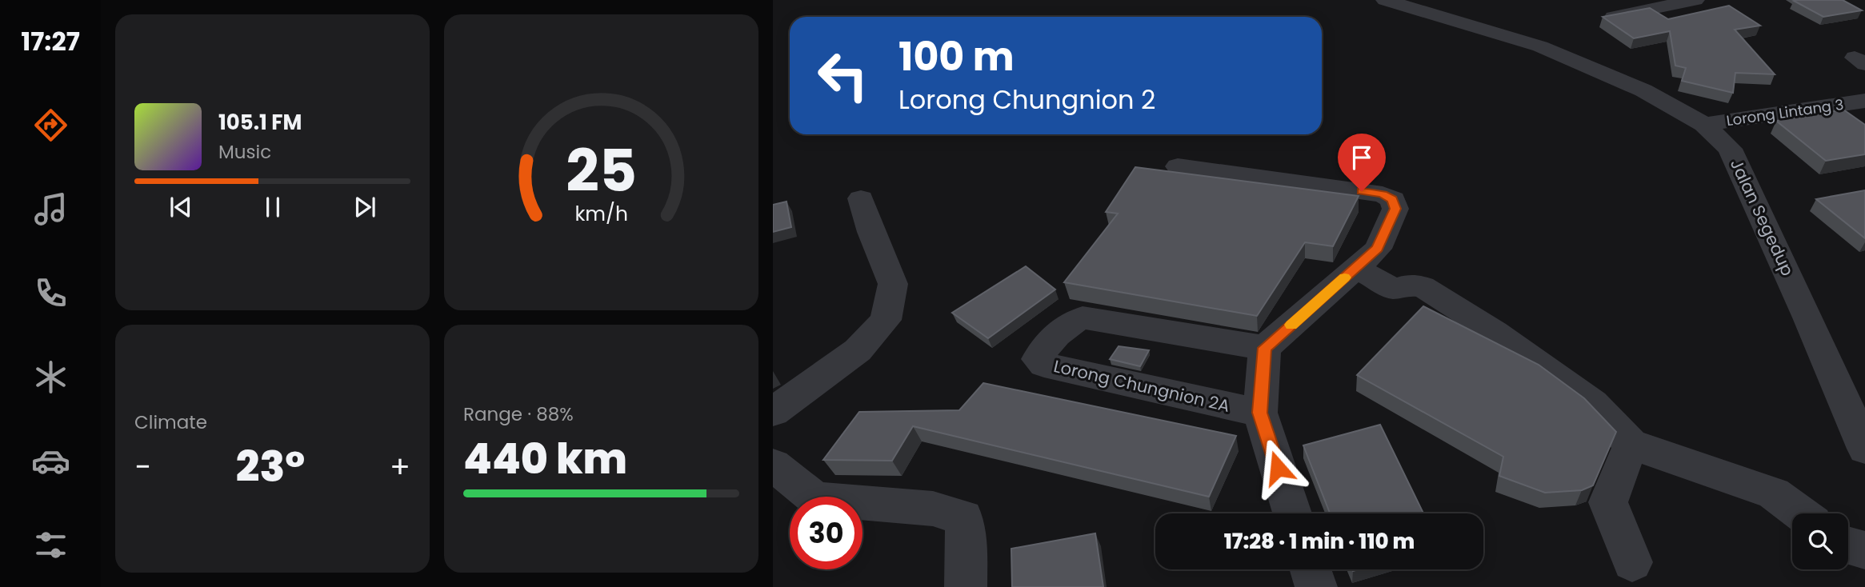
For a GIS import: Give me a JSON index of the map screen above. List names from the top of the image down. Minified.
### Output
{"streets":{"street":["Lorong Lintang 3","Jalan Segedup","Lorong Chungnion 2A"]},"crossings":[["Lorong Lintang 3","Jalan Segedup"]],"page":{"tabs":"17:27","turn":["100 m","Lorong Chungnion 2"],"song":["105.1 FM","Music"],"tile":["Climate",["Range · 88%","440 km"]],"heat":["−","23°","+"],"limit":"30","trip":"17:28 · 1 min · 110 m","gauge":["25","km/h"]}}
